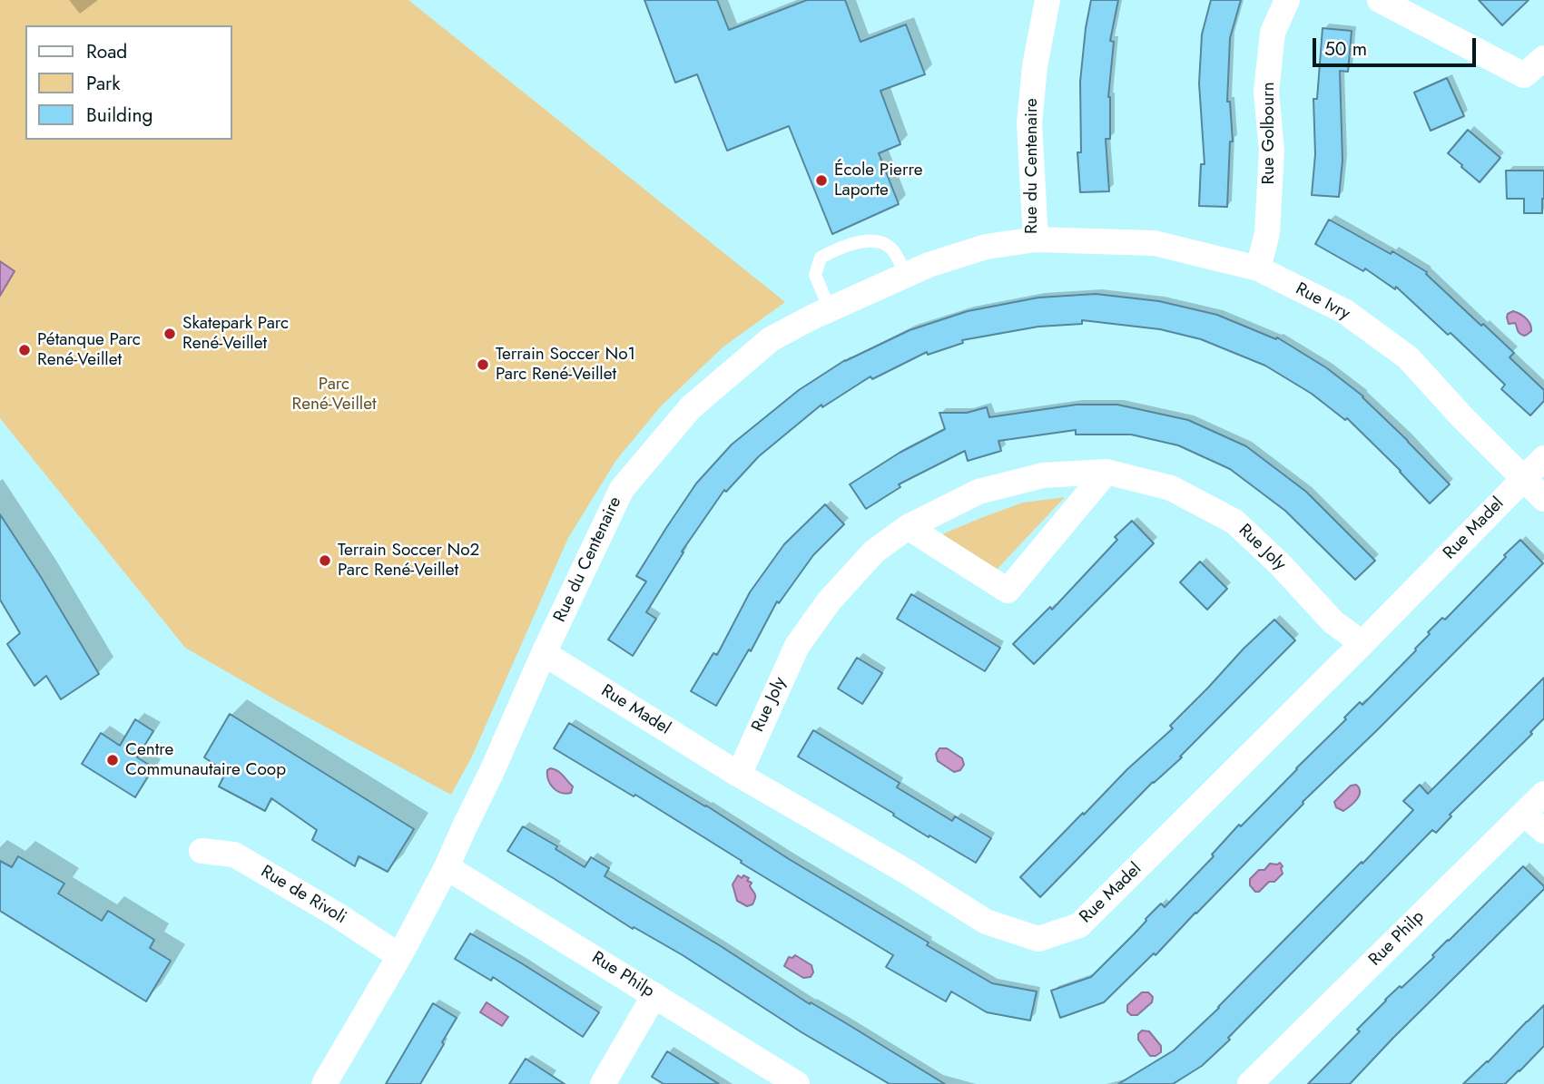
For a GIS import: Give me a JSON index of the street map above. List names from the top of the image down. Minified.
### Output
{"streets":{"street":["Rue Golbourn","Rue du Centenaire","Rue Ivry","Rue Madel","Rue Joly","Rue de Rivoli","Rue Philp"]},"crossings":[["Rue Golbourn","Rue Ivry"],["Rue du Centenaire","Rue Ivry"],["Rue du Centenaire","Rue Madel"],["Rue du Centenaire","Rue de Rivoli"],["Rue du Centenaire","Rue Philp"],["Rue Ivry","Rue Madel"],["Rue Madel","Rue Joly"]],"parks":["Parc René-Veillet"],"places":["École Pierre Laporte","Skatepark Parc René-Veillet","Pétanque Parc René-Veillet","Terrain Soccer No1 Parc René-Veillet","Terrain Soccer No2 Parc René-Veillet","Centre Communautaire Coop"],"legend":["Road","Park","Building"],"scale_bar":"50 m"}
